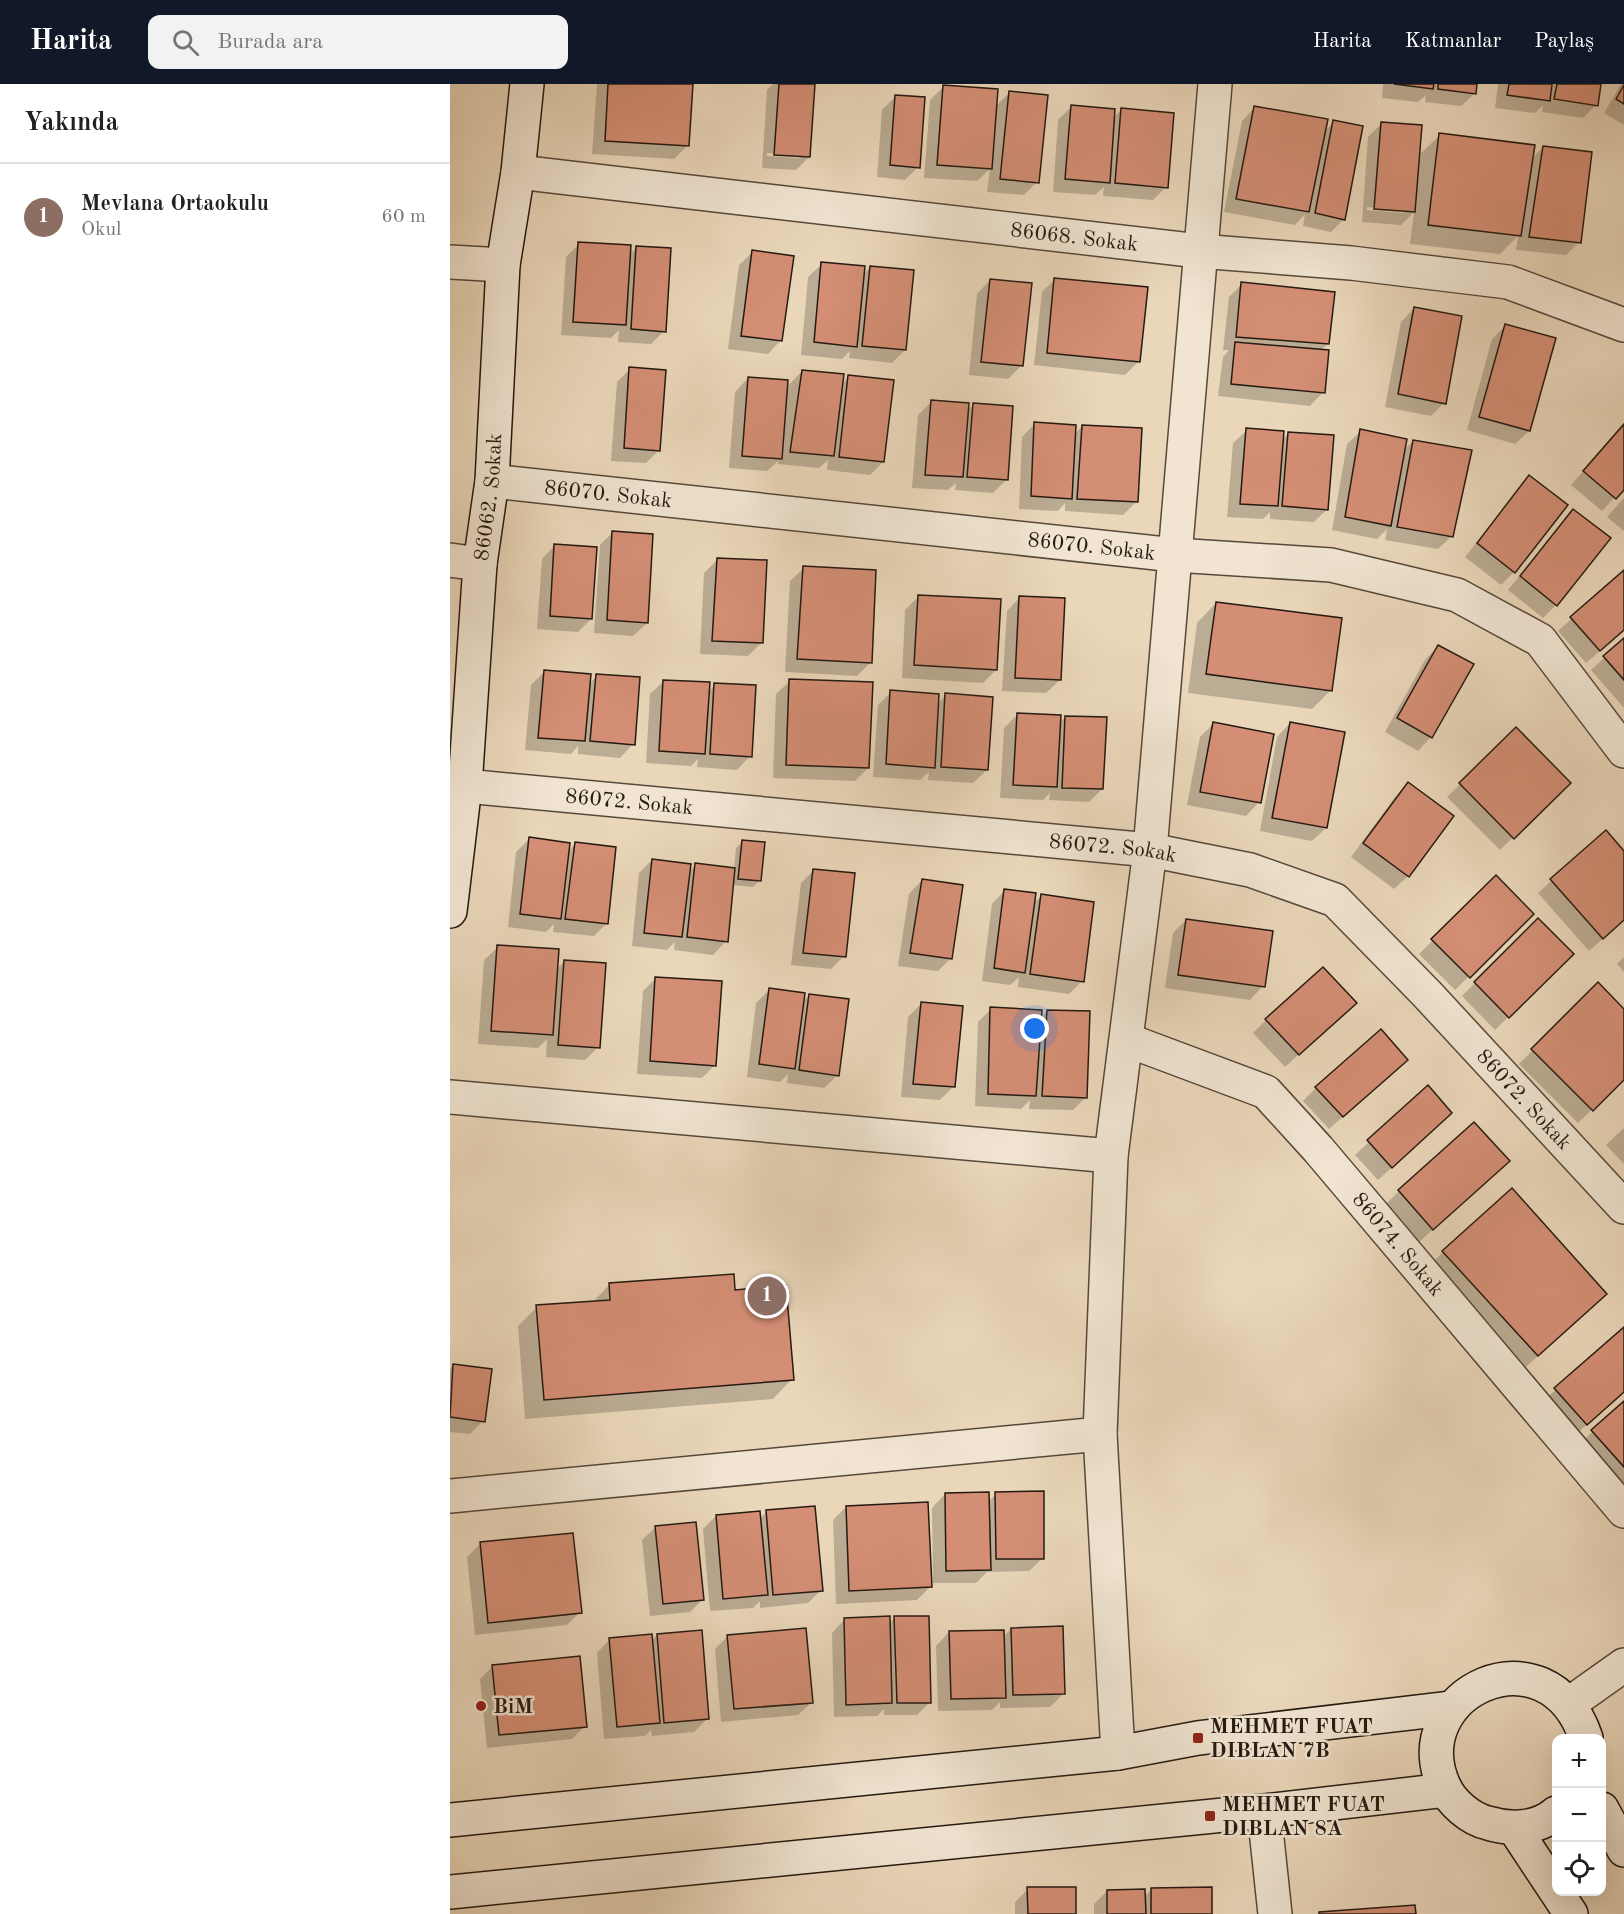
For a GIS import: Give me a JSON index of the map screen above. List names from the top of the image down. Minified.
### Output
{"streets":{"street":["86068. Sokak","86070. Sokak","86062. Sokak","86072. Sokak","86074. Sokak"]},"crossings":[["86068. Sokak","86062. Sokak"],["86070. Sokak","86062. Sokak"],["86062. Sokak","86072. Sokak"]],"places":{"other":["BiM"],"transit":["MEHMET FUAT DIBLAN 7B","MEHMET FUAT DIBLAN 8A"]},"page":{"header":"Harita","search":"Burada ara","nav":["Harita","Katmanlar","Paylaş"],"heading":"Yakında","list":[{"mark":"1","name":"Mevlana Ortaokulu","note":"Okul","value":"60 m"}],"pins":"1","map_buttons":["+","−"]}}
